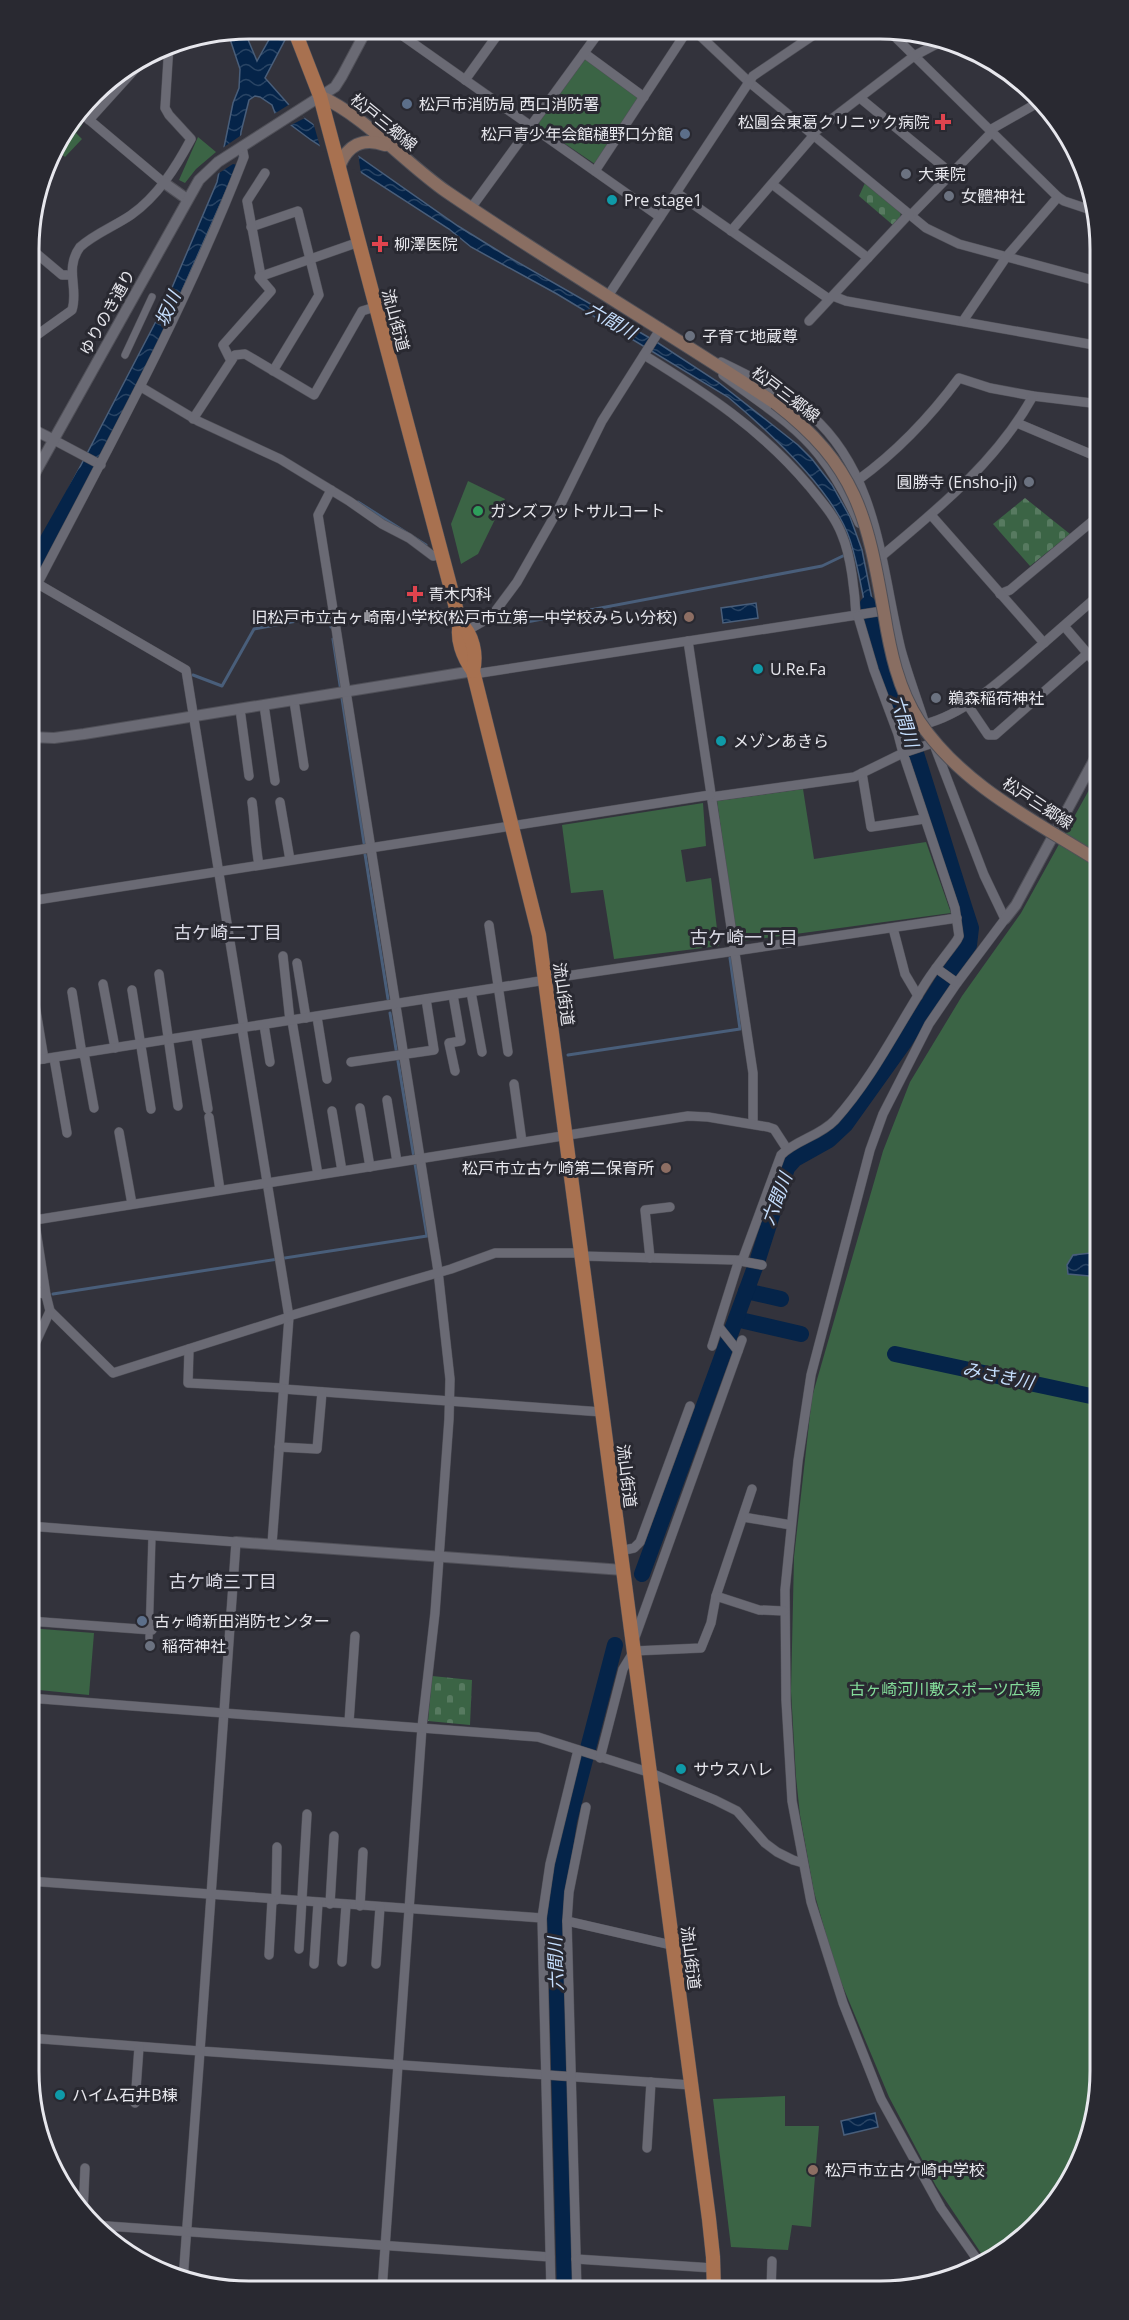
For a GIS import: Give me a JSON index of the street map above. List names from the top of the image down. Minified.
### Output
{"streets":{"main road":["松戸三郷線","流山街道"],"street":["ゆりのき通り"]},"crossings":[["松戸三郷線","ゆりのき通り"],["松戸三郷線","流山街道"],["ゆりのき通り","流山街道"]],"districts":["古ケ崎二丁目","古ケ崎一丁目","古ケ崎三丁目"],"water":["坂川","六間川","みさき川"],"parks":["古ヶ崎河川敷スポーツ広場"],"places":{"other":["松戸市消防局 西口消防署","松戸青少年会館樋野口分館","大乗院","女體神社","Pre stage1","子育て地蔵尊","圓勝寺 (Ensho-ji)","ガンズフットサルコート","旧松戸市立古ヶ崎南小学校(松戸市立第一中学校みらい分校)","U.Re.Fa","鵜森稲荷神社","メゾンあきら","松戸市立古ケ崎第二保育所","古ヶ崎新田消防センター","稲荷神社","サウスハレ","ハイム石井B棟","松戸市立古ケ崎中学校"],"health":["松圓会東葛クリニック病院","柳澤医院","青木内科"]}}
